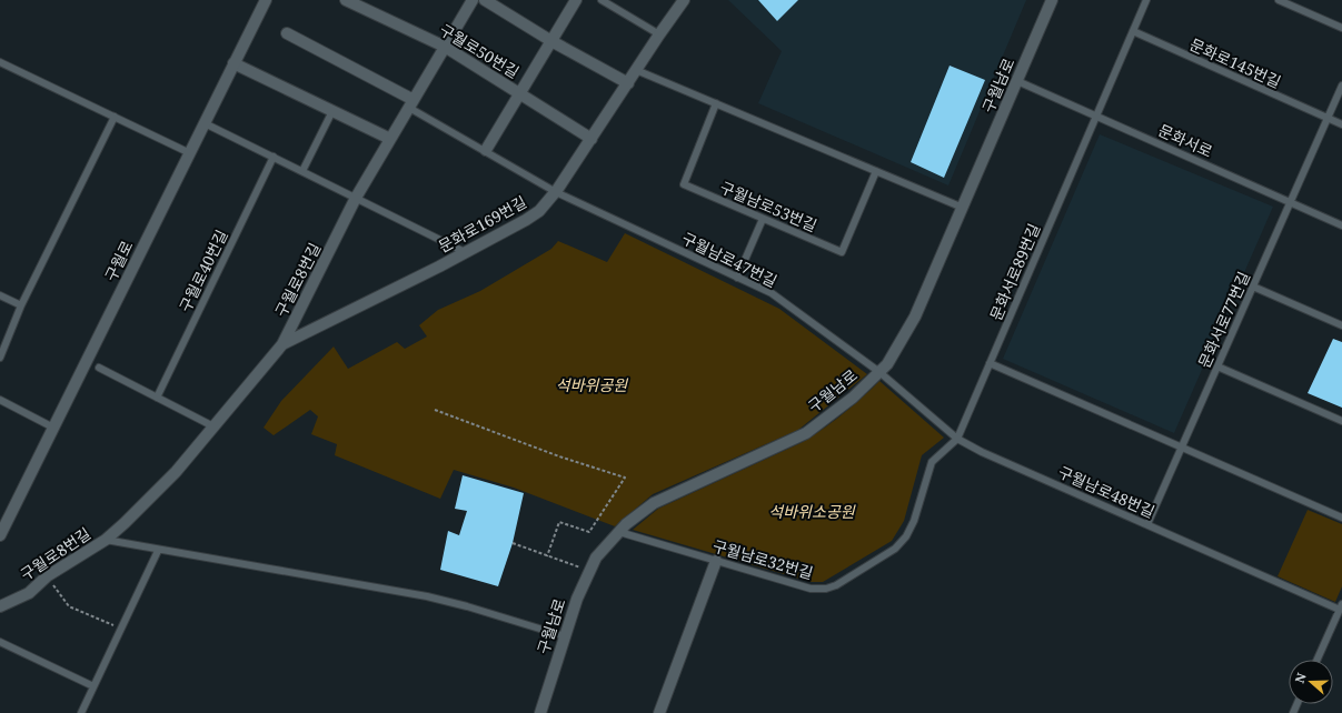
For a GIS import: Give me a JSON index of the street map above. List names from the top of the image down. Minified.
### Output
{"streets":{"street":["구월로50번길","구월남로","문화로169번길","구월로","구월로8번길"],"lane":["문화로145번길","문화서로","구월남로53번길","구월남로47번길","구월로40번길","문화서로89번길","문화서로77번길","구월남로48번길","구월남로32번길"]},"crossings":[["구월로50번길","문화로169번길"],["구월로50번길","구월로8번길"],["문화로145번길","문화서로89번길"],["구월남로","문화서로"],["구월남로","구월남로47번길"],["구월남로","구월로8번길"],["구월남로","구월남로48번길"],["구월남로","구월남로32번길"],["문화서로","문화서로89번길"],["문화서로","문화서로77번길"],["문화로169번길","구월남로47번길"],["문화로169번길","구월로8번길"],["구월남로47번길","구월로8번길"],["구월남로47번길","구월남로48번길"],["문화서로89번길","구월남로48번길"],["문화서로89번길","구월남로32번길"],["문화서로77번길","구월남로48번길"],["구월남로48번길","구월남로32번길"]],"parks":["석바위공원","석바위소공원"],"north":"left"}
